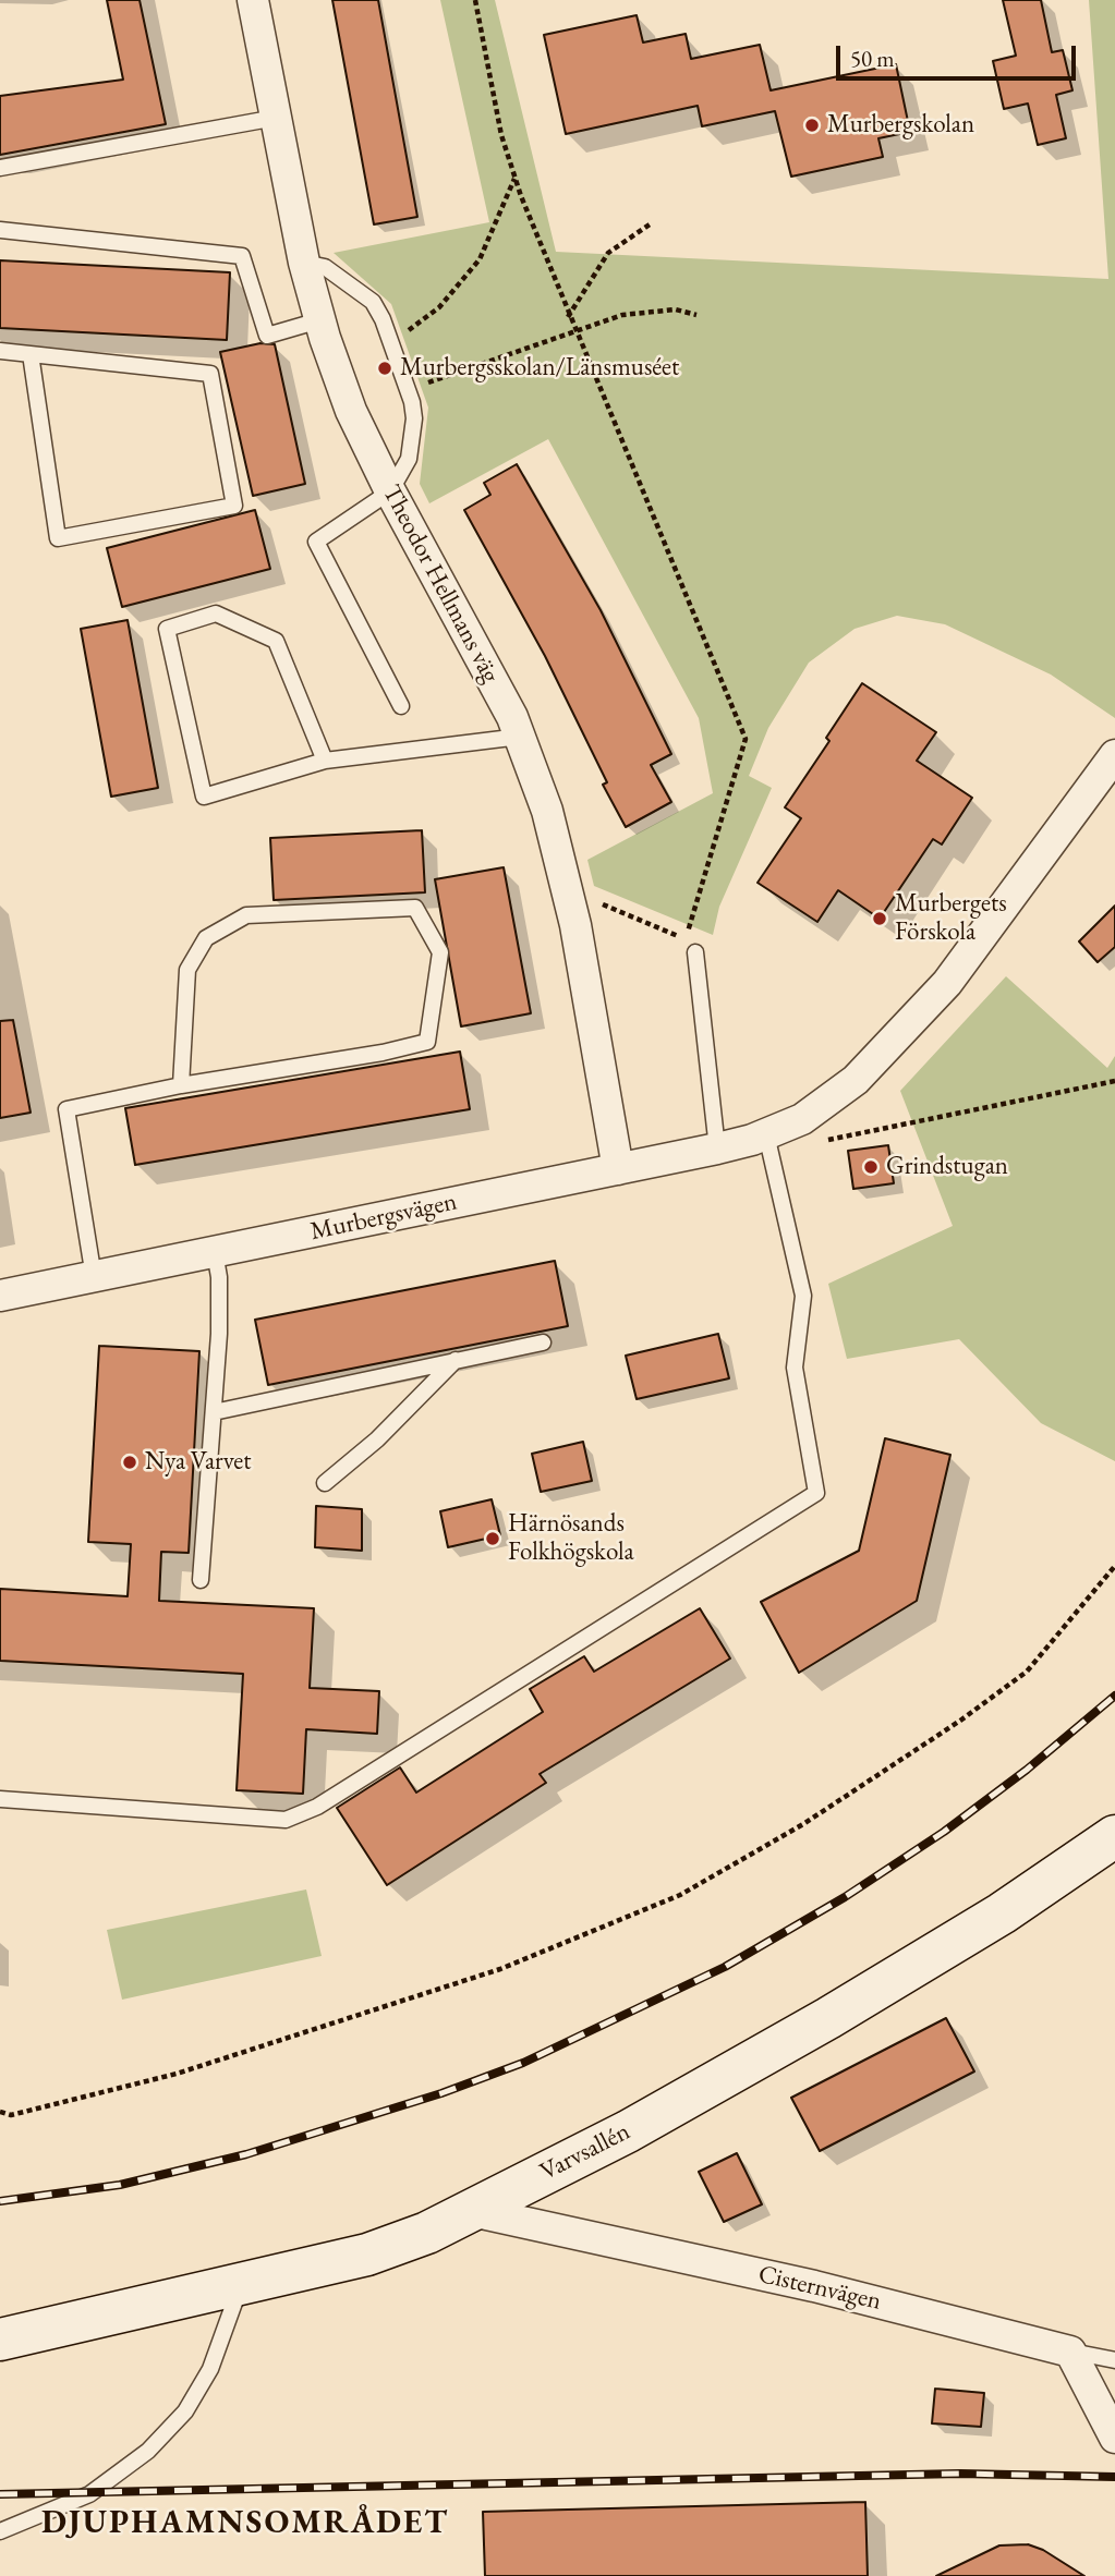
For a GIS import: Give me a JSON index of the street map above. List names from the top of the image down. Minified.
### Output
{"streets":{"street":["Theodor Hellmans väg","Murbergsvägen","Varvsallén","Cisternvägen"]},"crossings":[["Theodor Hellmans väg","Murbergsvägen"],["Varvsallén","Cisternvägen"]],"districts":["DJUPHAMNSOMRÅDET"],"places":["Murbergskolan","Murbergsskolan/Länsmuséet","Murbergets Förskola","Grindstugan","Nya Varvet","Härnösands Folkhögskola"],"scale_bar":"50 m"}
